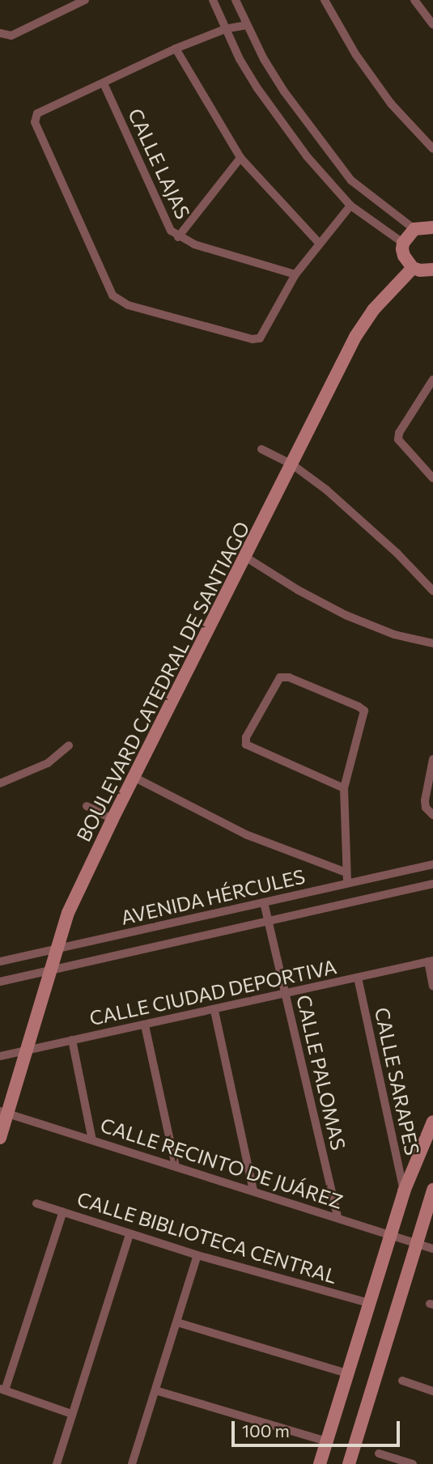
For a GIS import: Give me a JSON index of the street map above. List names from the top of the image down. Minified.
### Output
{"streets":{"street":["CALLE LAJAS","BOULEVARD CATEDRAL DE SANTIAGO","AVENIDA HÉRCULES","CALLE CIUDAD DEPORTIVA","CALLE PALOMAS","CALLE SARAPES","CALLE RECINTO DE JUÁREZ","CALLE BIBLIOTECA CENTRAL"]},"crossings":[["BOULEVARD CATEDRAL DE SANTIAGO","AVENIDA HÉRCULES"],["BOULEVARD CATEDRAL DE SANTIAGO","CALLE CIUDAD DEPORTIVA"],["BOULEVARD CATEDRAL DE SANTIAGO","CALLE RECINTO DE JUÁREZ"],["AVENIDA HÉRCULES","CALLE PALOMAS"],["CALLE CIUDAD DEPORTIVA","CALLE PALOMAS"],["CALLE CIUDAD DEPORTIVA","CALLE SARAPES"],["CALLE PALOMAS","CALLE RECINTO DE JUÁREZ"]],"scale_bar":"100 m"}
